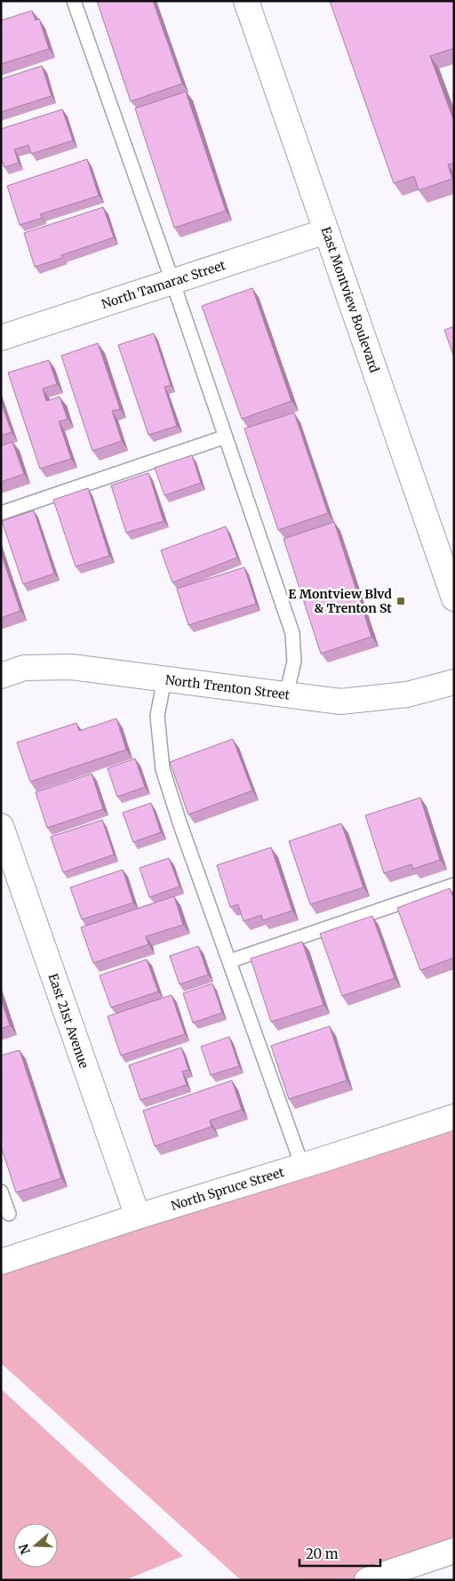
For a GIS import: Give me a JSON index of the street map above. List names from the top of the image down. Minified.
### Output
{"streets":{"street":["North Tamarac Street","East Montview Boulevard","North Trenton Street","East 21st Avenue","North Spruce Street"]},"crossings":[["North Tamarac Street","East Montview Boulevard"],["East 21st Avenue","North Spruce Street"]],"places":{"transit":["E Montview Blvd & Trenton St"]},"scale_bar":"20 m","north":"left"}
